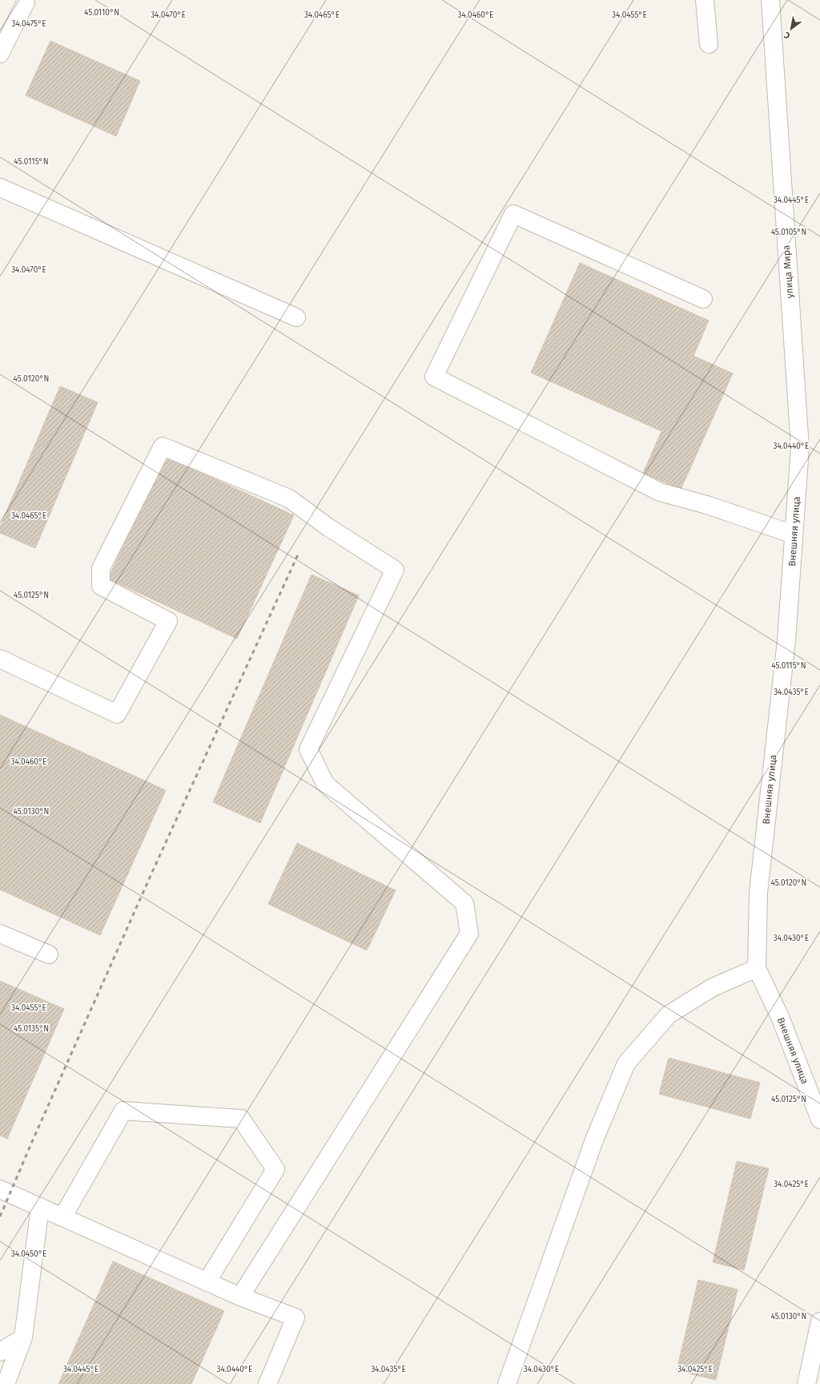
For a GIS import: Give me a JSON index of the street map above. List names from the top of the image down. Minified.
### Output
{"streets":{"street":["улица Мира","Внешняя улица"]},"crossings":[["улица Мира","Внешняя улица"]],"north":"bottom left","coordinates":["45.0110°N","34.0470°E","34.0465°E","34.0460°E","34.0455°E","34.0475°E","45.0115°N","34.0445°E","45.0105°N","45.0120°N","34.0440°E","45.0125°N","34.0435°E","45.0130°N","34.0430°E","45.0135°N","34.0425°E","34.0450°E"]}
